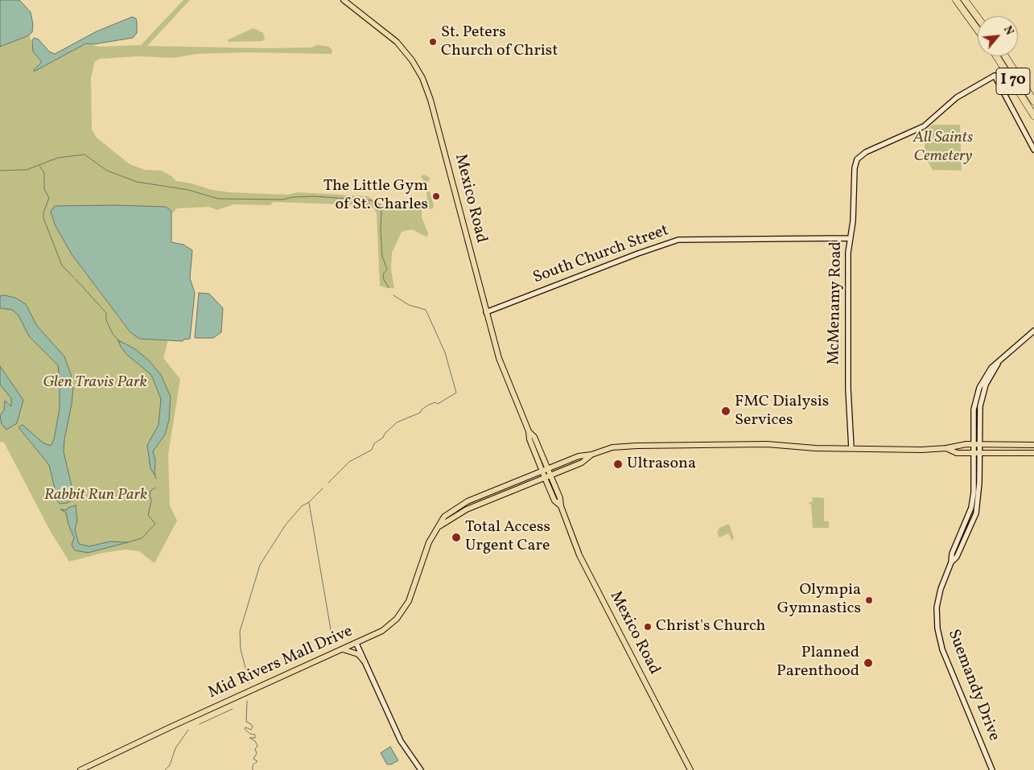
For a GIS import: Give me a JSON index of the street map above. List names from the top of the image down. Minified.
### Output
{"streets":{"highway":["I 70"],"main road":["Mexico Road","Mid Rivers Mall Drive"],"street":["South Church Street","McMenamy Road","Suemandy Drive"]},"crossings":[["Mexico Road","South Church Street"],["Mexico Road","Mid Rivers Mall Drive"],["South Church Street","McMenamy Road"],["McMenamy Road","Mid Rivers Mall Drive"],["Mid Rivers Mall Drive","Suemandy Drive"]],"parks":["All Saints Cemetery","Glen Travis Park","Rabbit Run Park"],"places":["St. Peters Church of Christ","The Little Gym of St. Charles","FMC Dialysis Services","Ultrasona","Total Access Urgent Care","Olympia Gymnastics","Christ's Church","Planned Parenthood"],"north":"top right"}
